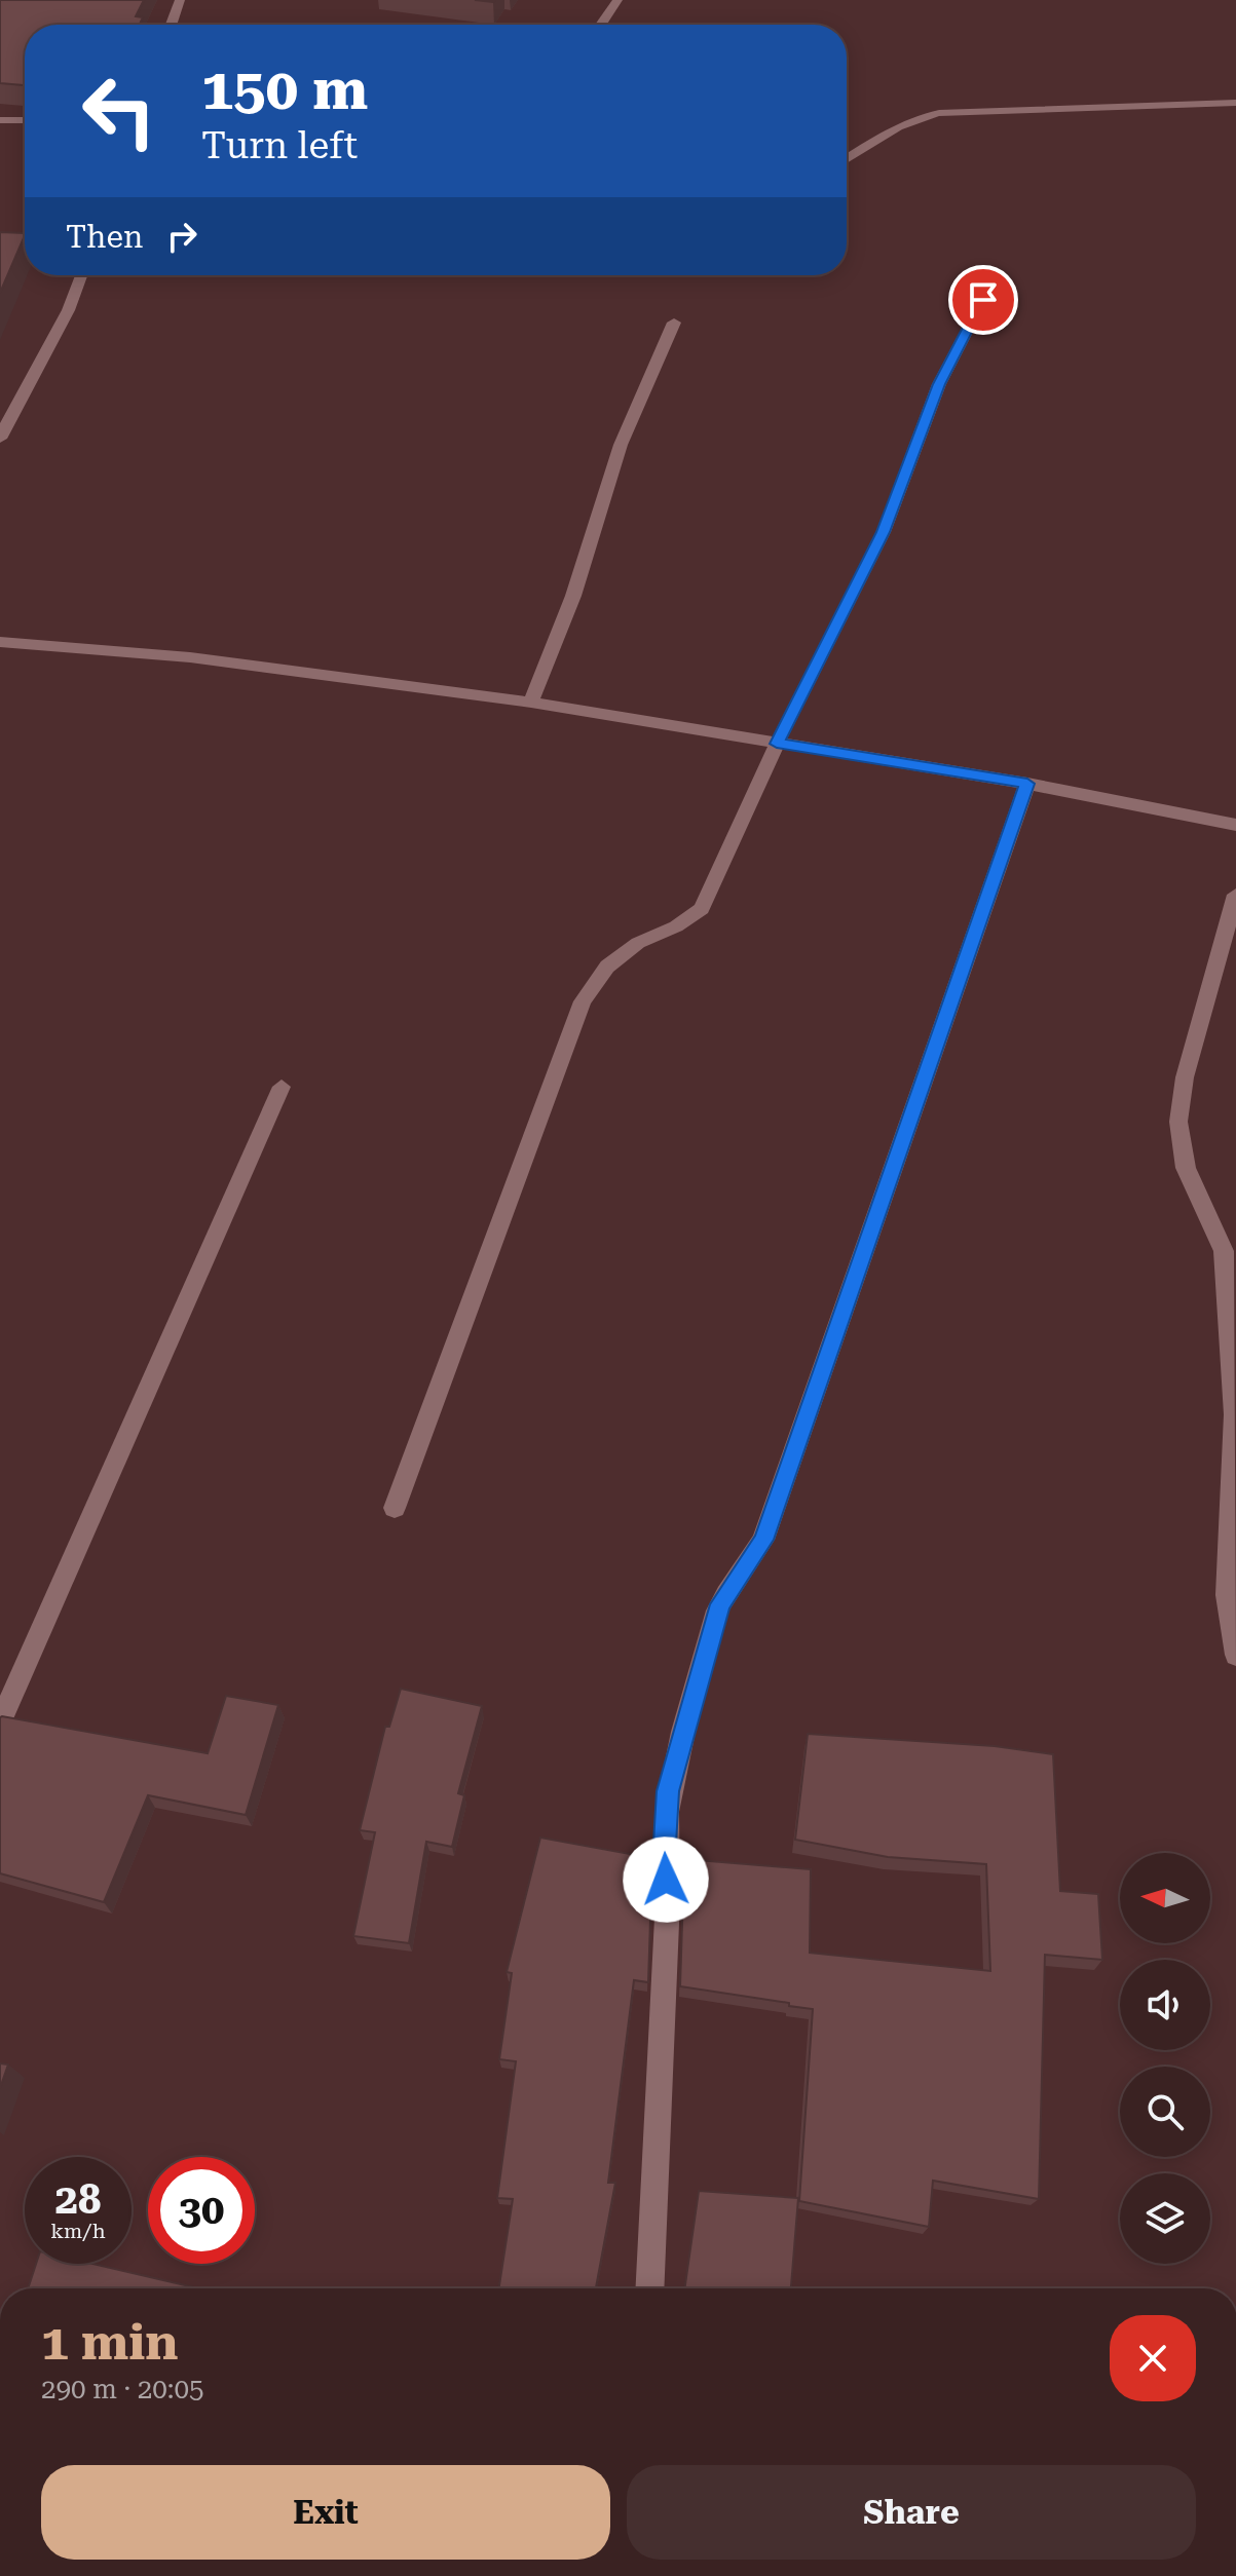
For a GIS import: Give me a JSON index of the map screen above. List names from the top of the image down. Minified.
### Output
{"north":"left","page":{"turn":["150 m","Turn left"],"then":"Then","speed":"28 km/h","limit":"30","heading":["1 min","290 m · 20:05"],"buttons":["Exit","Share"]}}
